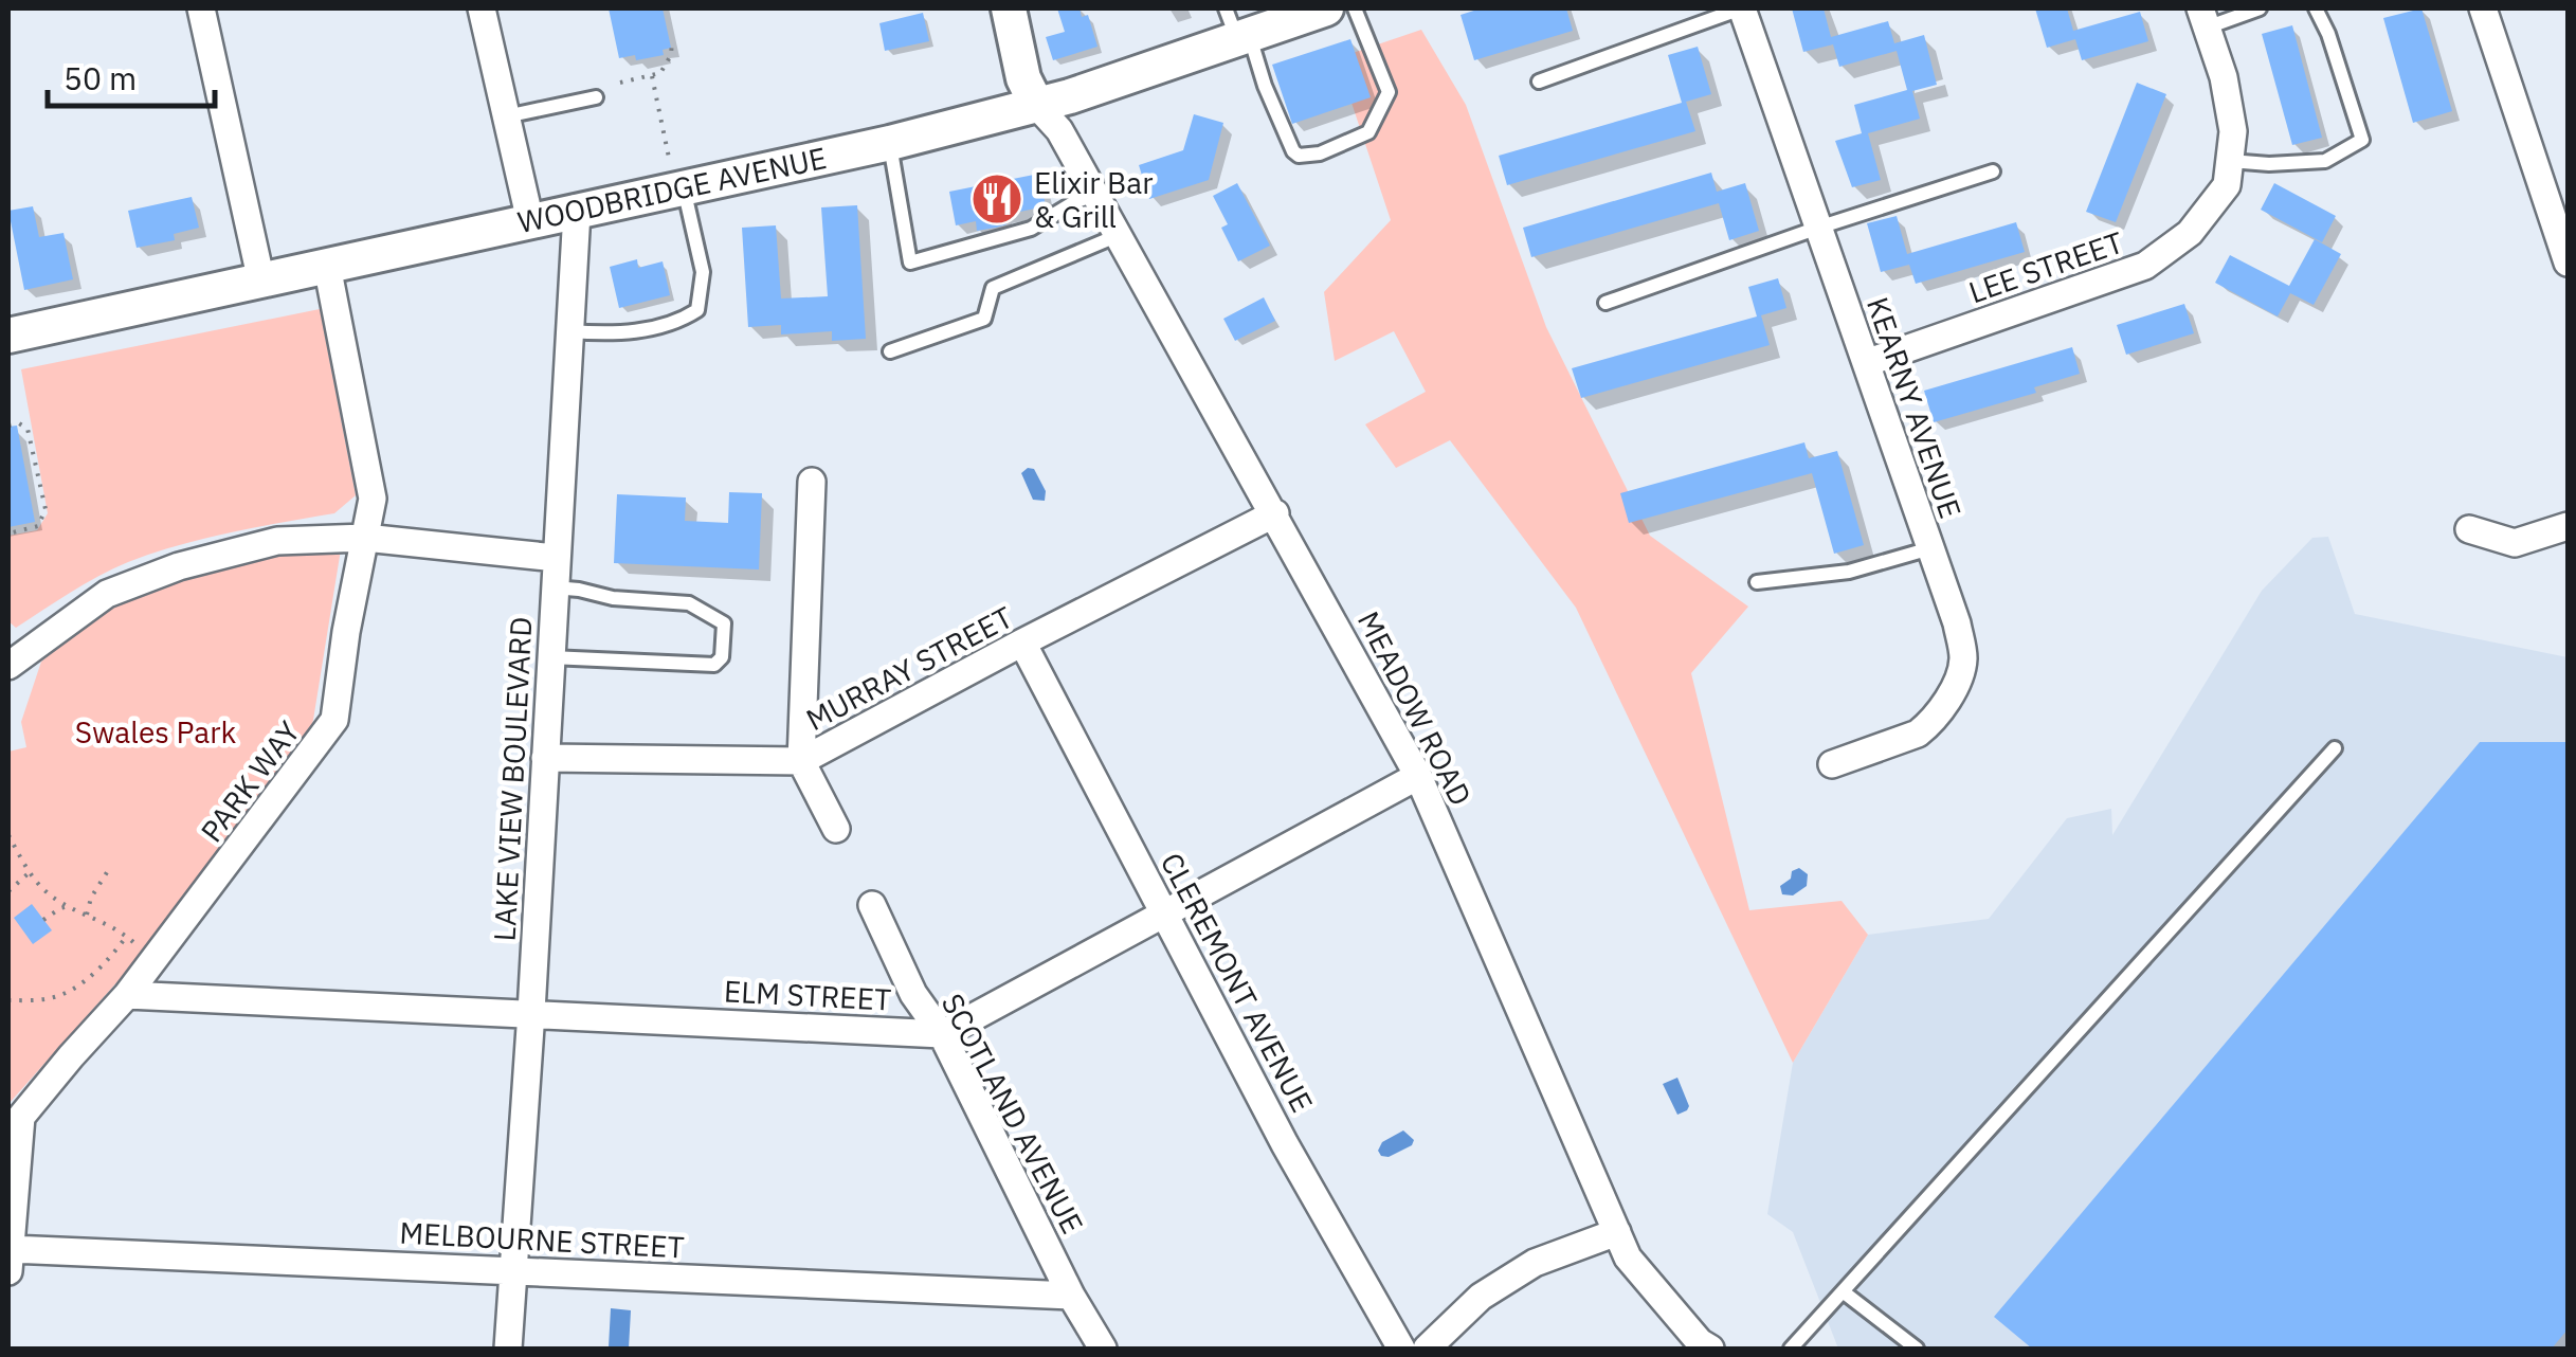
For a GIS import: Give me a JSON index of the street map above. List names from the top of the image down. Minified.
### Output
{"streets":{"main road":["WOODBRIDGE AVENUE"],"street":["LEE STREET","KEARNY AVENUE","MURRAY STREET","MEADOW ROAD","LAKE VIEW BOULEVARD","PARK WAY","CLEREMONT AVENUE","ELM STREET","SCOTLAND AVENUE","MELBOURNE STREET"]},"crossings":[["WOODBRIDGE AVENUE","MEADOW ROAD"],["WOODBRIDGE AVENUE","LAKE VIEW BOULEVARD"],["WOODBRIDGE AVENUE","PARK WAY"],["LEE STREET","KEARNY AVENUE"],["MURRAY STREET","MEADOW ROAD"],["MURRAY STREET","LAKE VIEW BOULEVARD"],["MURRAY STREET","CLEREMONT AVENUE"],["LAKE VIEW BOULEVARD","ELM STREET"],["LAKE VIEW BOULEVARD","MELBOURNE STREET"],["PARK WAY","ELM STREET"],["PARK WAY","MELBOURNE STREET"],["ELM STREET","SCOTLAND AVENUE"],["SCOTLAND AVENUE","MELBOURNE STREET"]],"parks":["Swales Park"],"places":{"restaurant":["Elixir Bar & Grill"]},"scale_bar":"50 m"}
